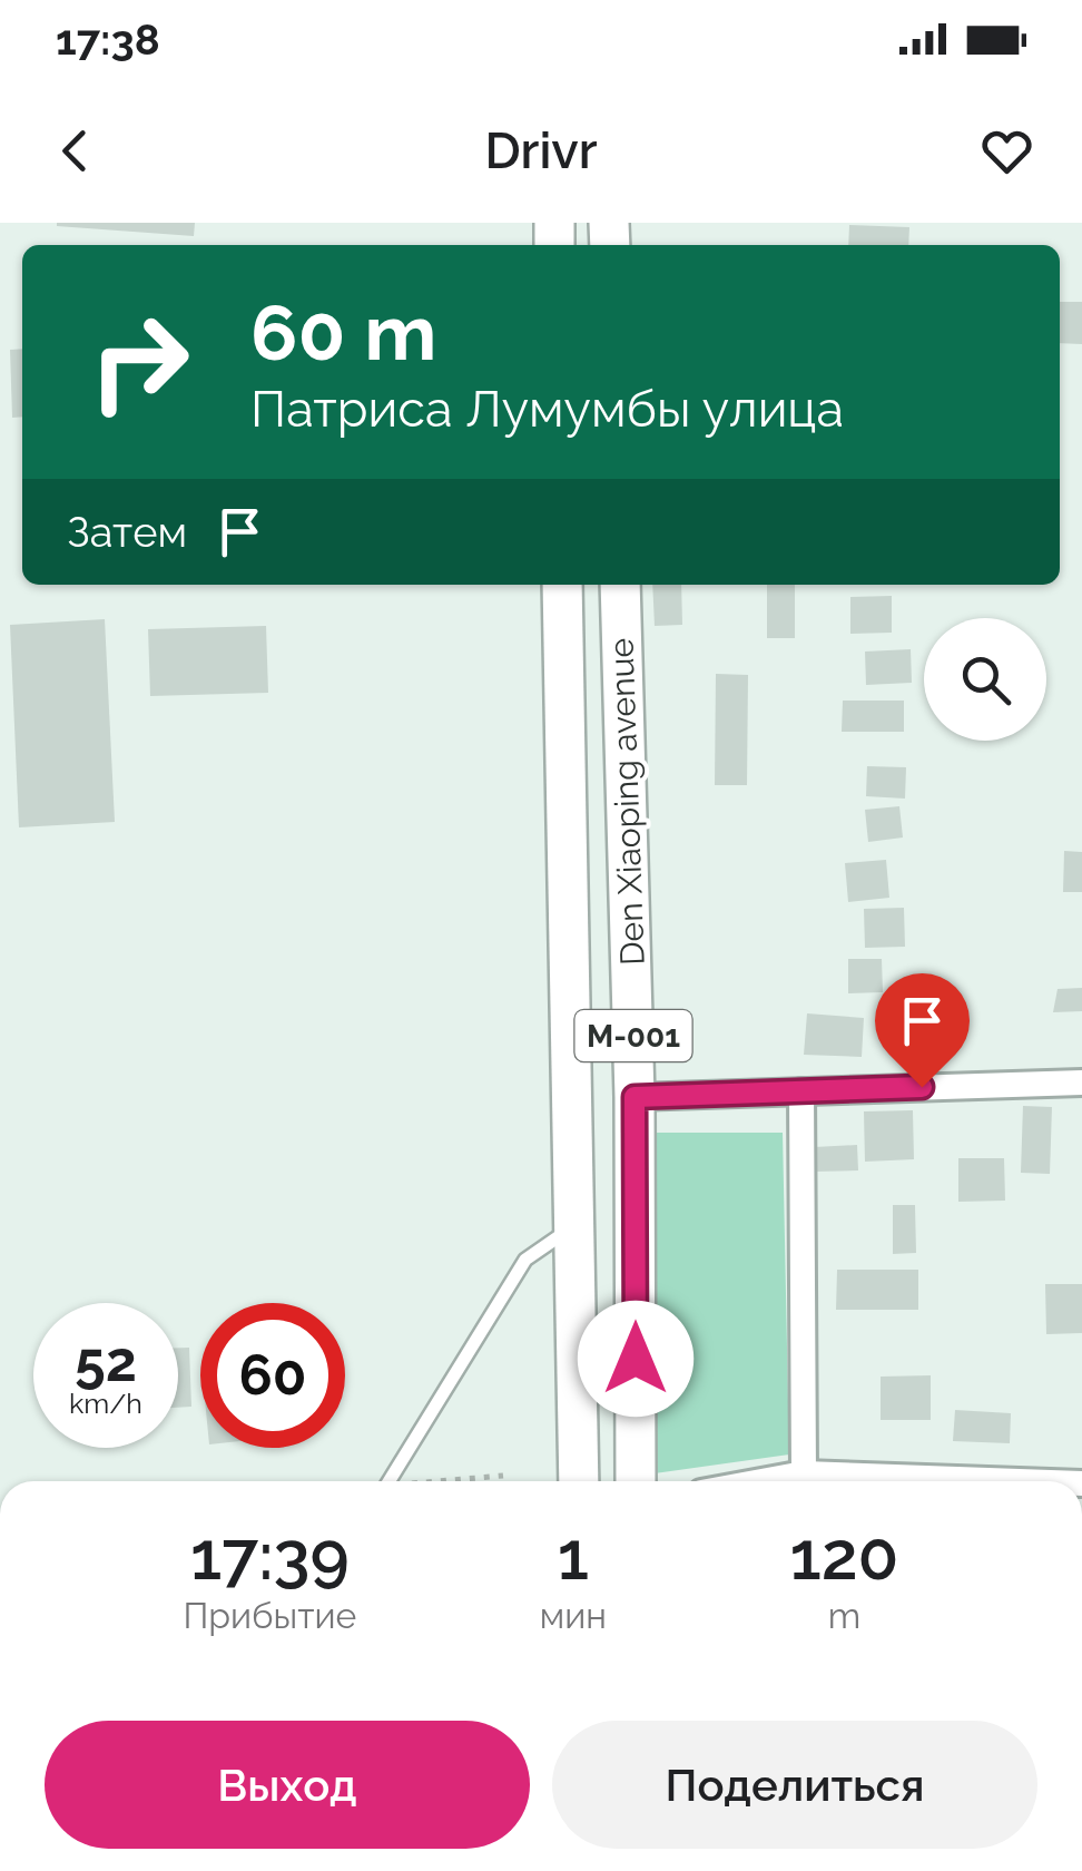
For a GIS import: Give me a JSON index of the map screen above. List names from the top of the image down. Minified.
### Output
{"streets":{"main road":["Den Xiaoping avenue","M-001"]},"page":{"status":"17:38","header":"Drivr","turn":["60 m","Патриса Лумумбы улица"],"then":"Затем","speed":"52 km/h","limit":"60","eta":["17:39","Прибытие","1","мин","120","m"],"buttons":["Выход","Поделиться"]}}
